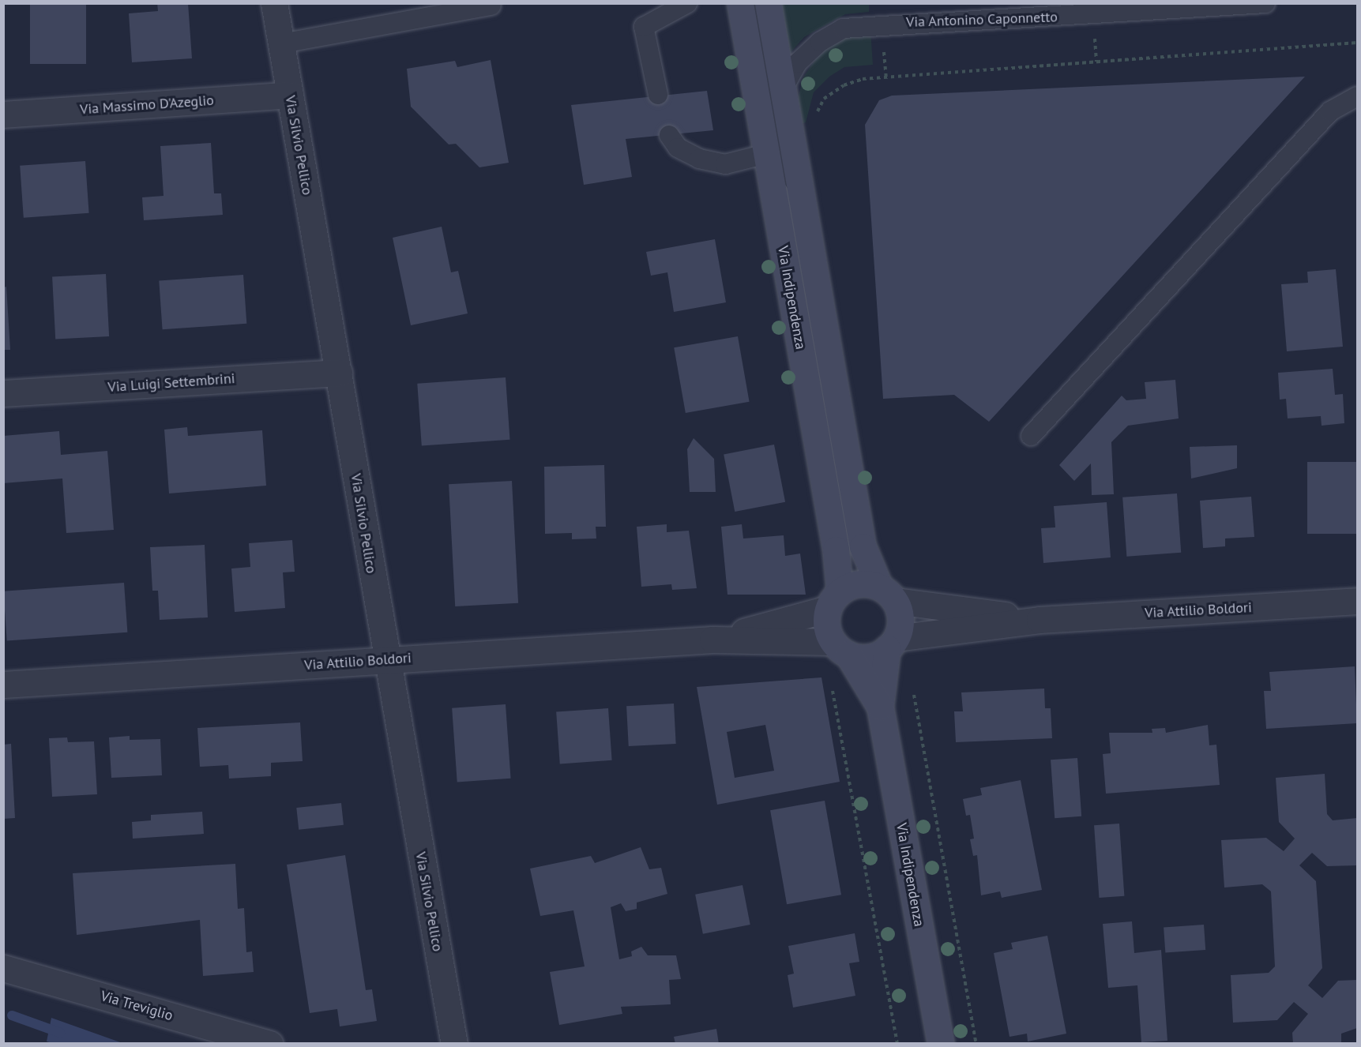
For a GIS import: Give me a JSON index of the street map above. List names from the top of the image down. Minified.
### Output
{"streets":{"street":["Via Massimo D'Azeglio","Via Silvio Pellico","Via Indipendenza","Via Luigi Settembrini","Via Attilio Boldori","Via Treviglio"],"lane":["Via Antonino Caponnetto"]},"crossings":[["Via Antonino Caponnetto","Via Indipendenza"],["Via Massimo D'Azeglio","Via Silvio Pellico"],["Via Silvio Pellico","Via Luigi Settembrini"],["Via Silvio Pellico","Via Attilio Boldori"],["Via Indipendenza","Via Attilio Boldori"]]}
